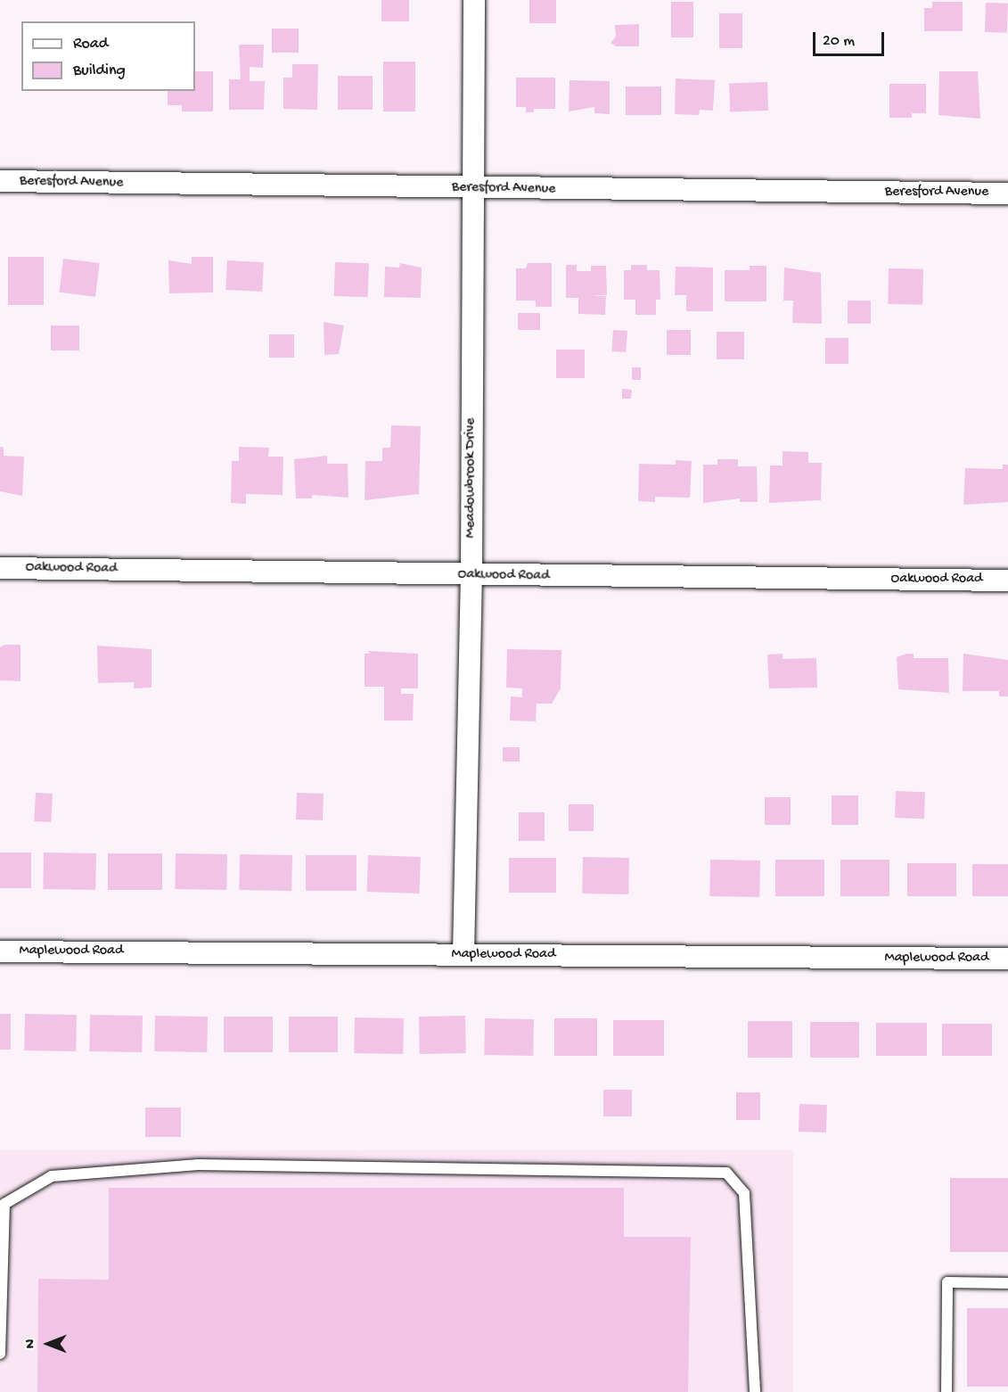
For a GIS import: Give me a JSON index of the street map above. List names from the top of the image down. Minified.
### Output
{"streets":{"street":["Beresford Avenue","Meadowbrook Drive","Oakwood Road","Maplewood Road"]},"crossings":[["Beresford Avenue","Meadowbrook Drive"],["Meadowbrook Drive","Oakwood Road"],["Meadowbrook Drive","Maplewood Road"]],"legend":["Road","Building"],"scale_bar":"20 m","north":"left"}
